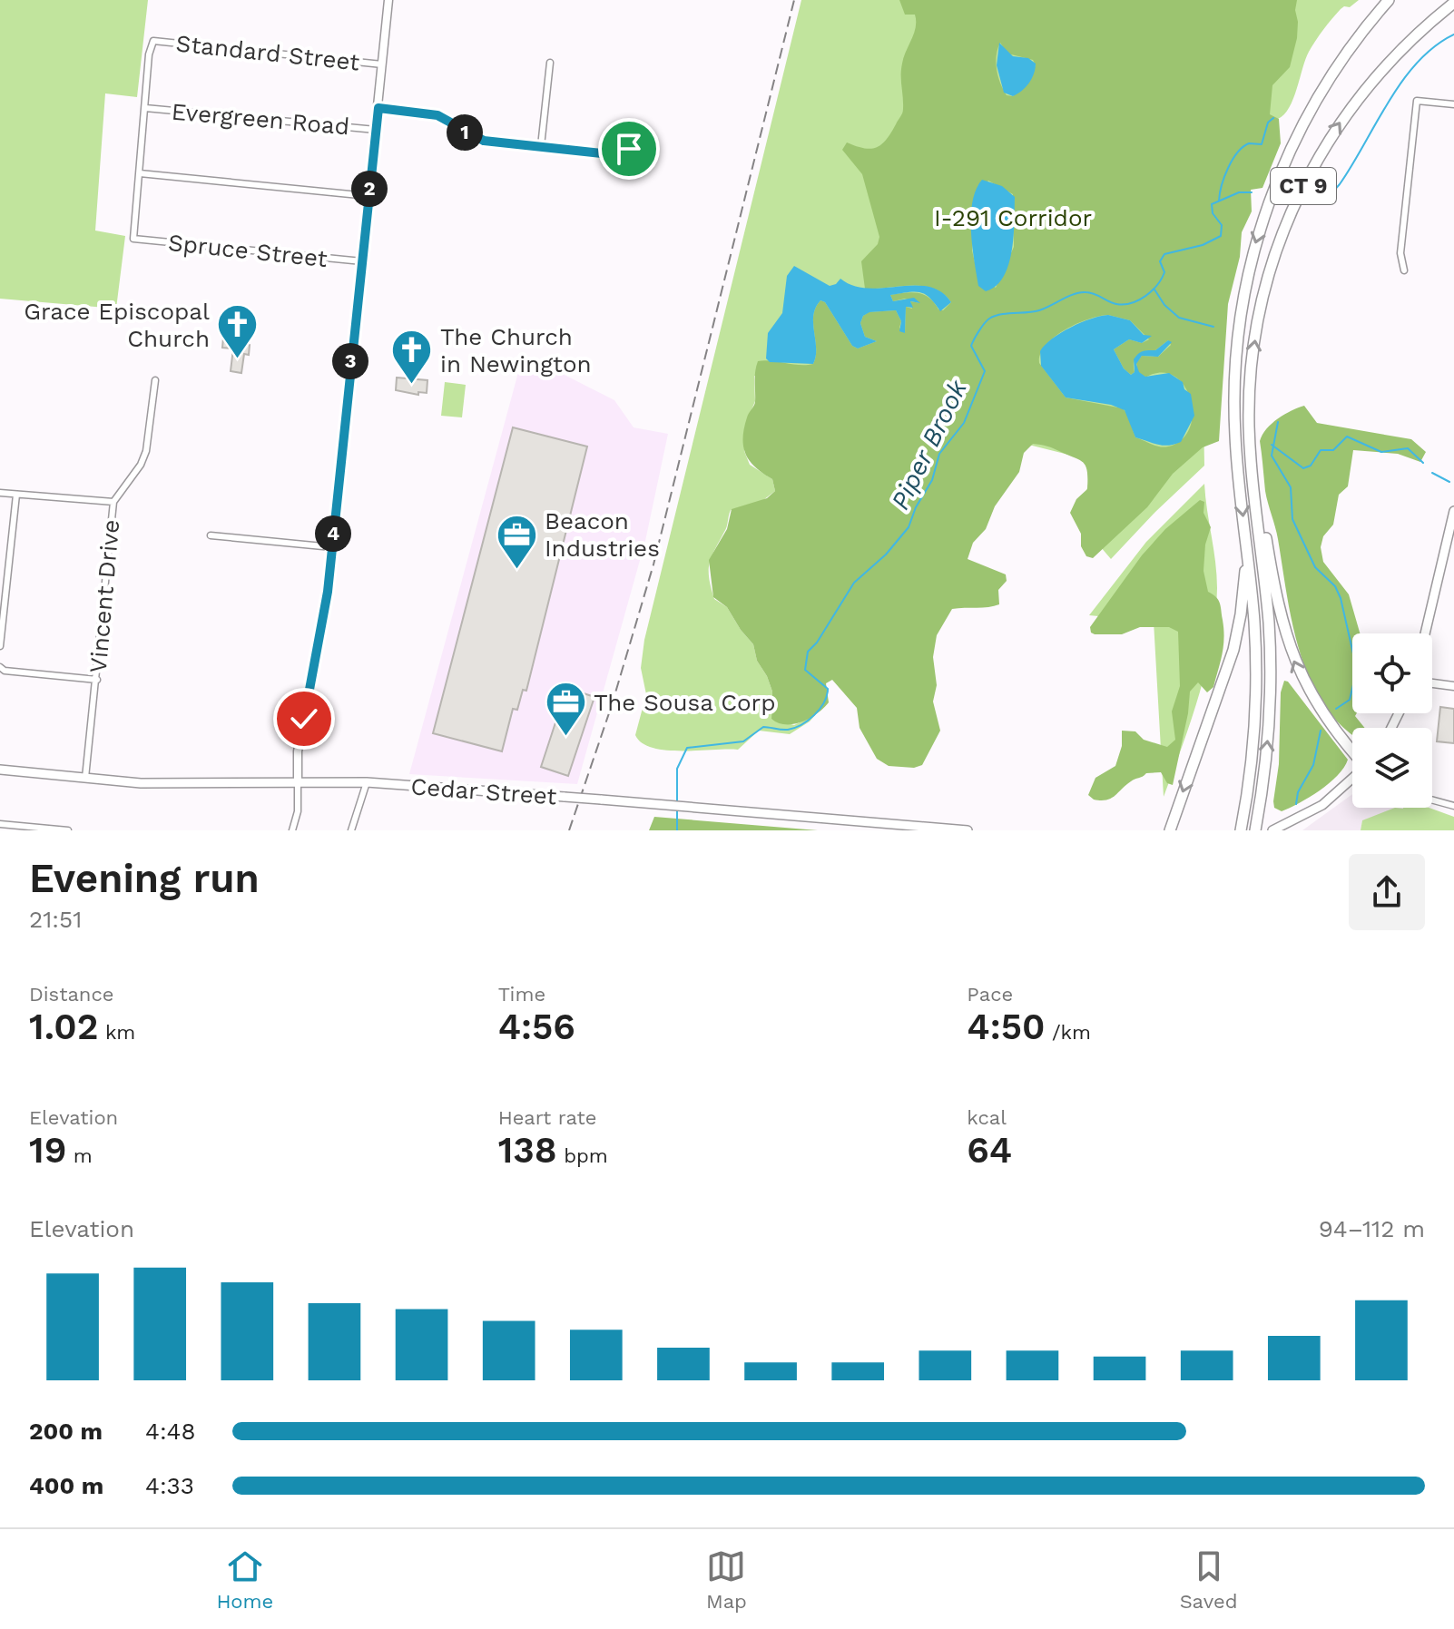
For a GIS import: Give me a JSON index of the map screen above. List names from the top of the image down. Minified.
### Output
{"streets":{"highway":["CT 9"],"main road":["Cedar Street"],"street":["Standard Street","Evergreen Road","Spruce Street","Vincent Drive"]},"crossings":[["Standard Street","Evergreen Road"],["Vincent Drive","Cedar Street"]],"water":["Piper Brook"],"parks":["I-291 Corridor"],"places":{"church":["Grace Episcopal Church","The Church in Newington"],"office":["Beacon Industries","The Sousa Corp"]},"page":{"pins":["1","2","3","4"],"heading":["Evening run","21:51"],"stats":[["Distance","1.02 km"],["Time","4:56"],["Pace","4:50 /km"],["Elevation","19 m"],["Heart rate","138 bpm"],["kcal","64"]],"chart":["Elevation","94–112 m"],"list":[{"name":"200 m","note":"4:48"},{"name":"400 m","note":"4:33"}],"tabs":["Home","Map","Saved"]}}
